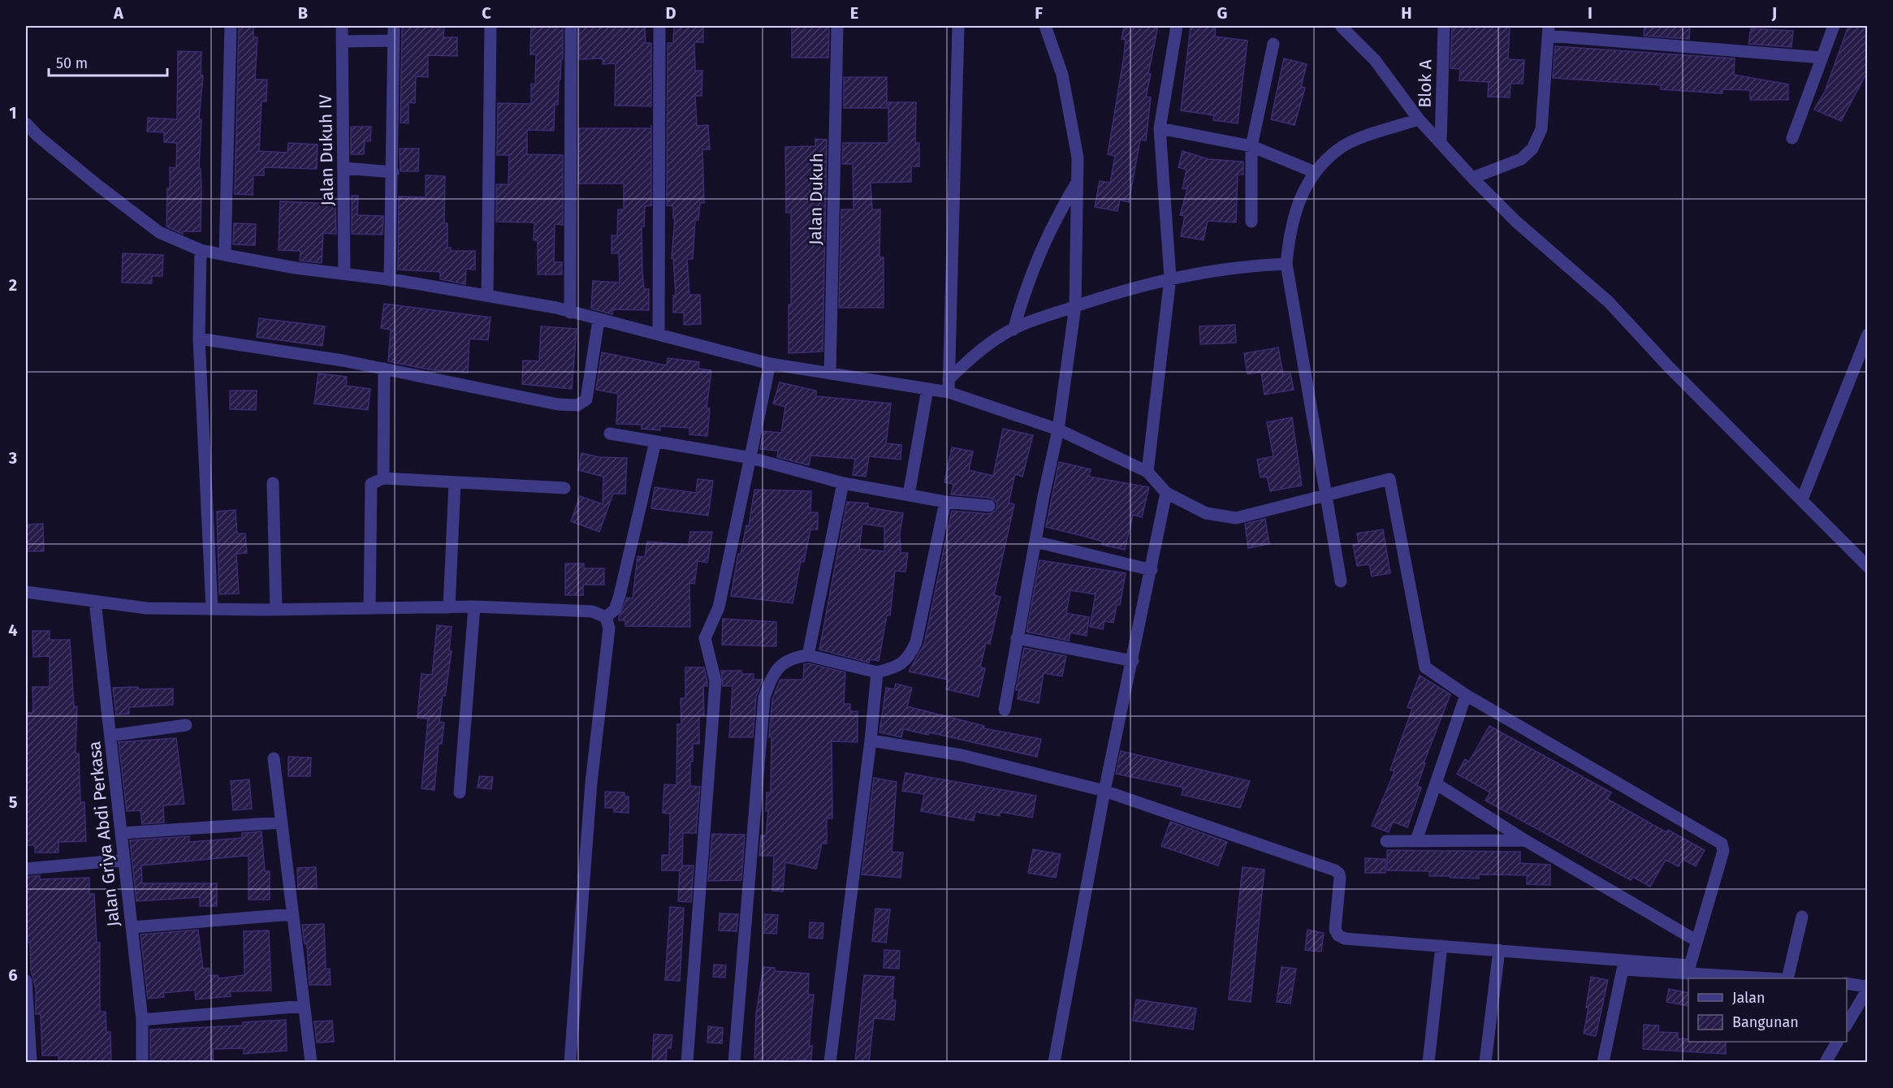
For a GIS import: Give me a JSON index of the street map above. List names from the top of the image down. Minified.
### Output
{"streets":{"street":["Blok A","Jalan Dukuh IV","Jalan Dukuh","Jalan Griya Abdi Perkasa"]},"legend":["Jalan","Bangunan"],"scale_bar":"50 m","grid":{"columns":["A","B","C","D","E","F","G","H","I","J"],"rows":["1","2","3","4","5","6"]}}
